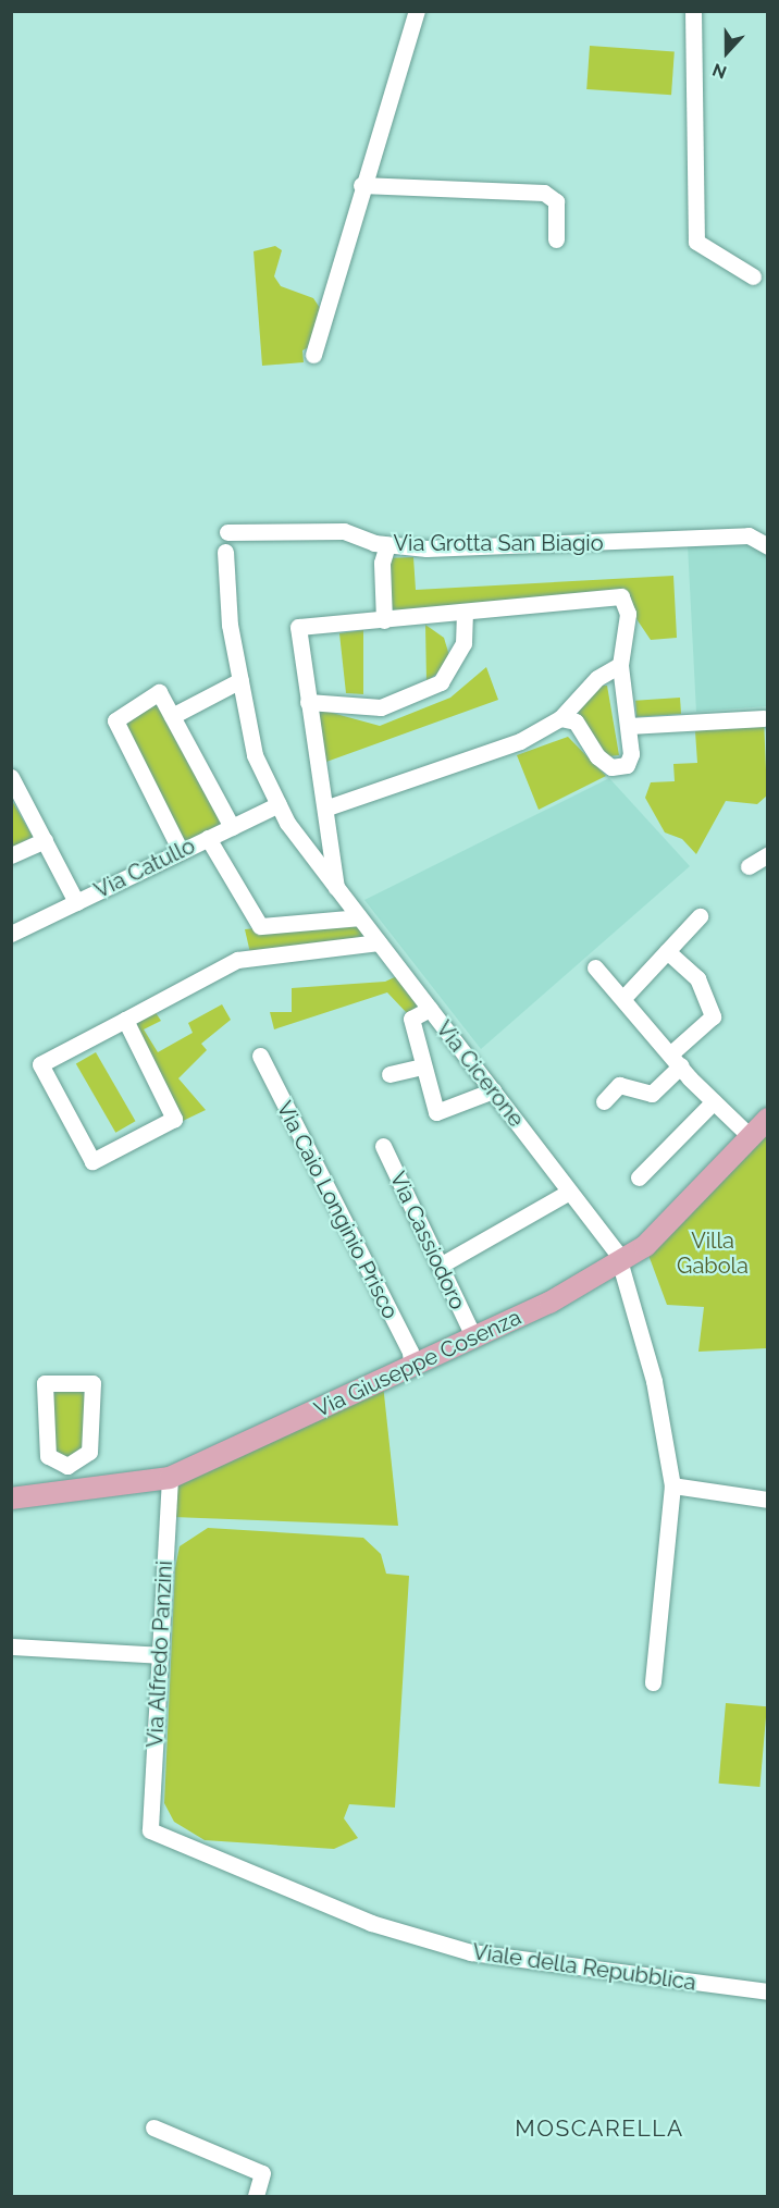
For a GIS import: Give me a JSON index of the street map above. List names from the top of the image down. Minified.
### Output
{"streets":{"main road":["Via Giuseppe Cosenza"],"street":["Via Grotta San Biagio","Via Catullo","Via Cicerone","Via Caio Longinio Prisco","Via Cassiodoro","Via Alfredo Panzini","Viale della Repubblica"]},"crossings":[["Via Catullo","Via Cicerone"],["Via Cicerone","Via Giuseppe Cosenza"],["Via Caio Longinio Prisco","Via Giuseppe Cosenza"],["Via Cassiodoro","Via Giuseppe Cosenza"],["Via Giuseppe Cosenza","Via Alfredo Panzini"],["Via Alfredo Panzini","Viale della Repubblica"]],"districts":["MOSCARELLA"],"parks":["Villa Gabola"],"north":"bottom"}
